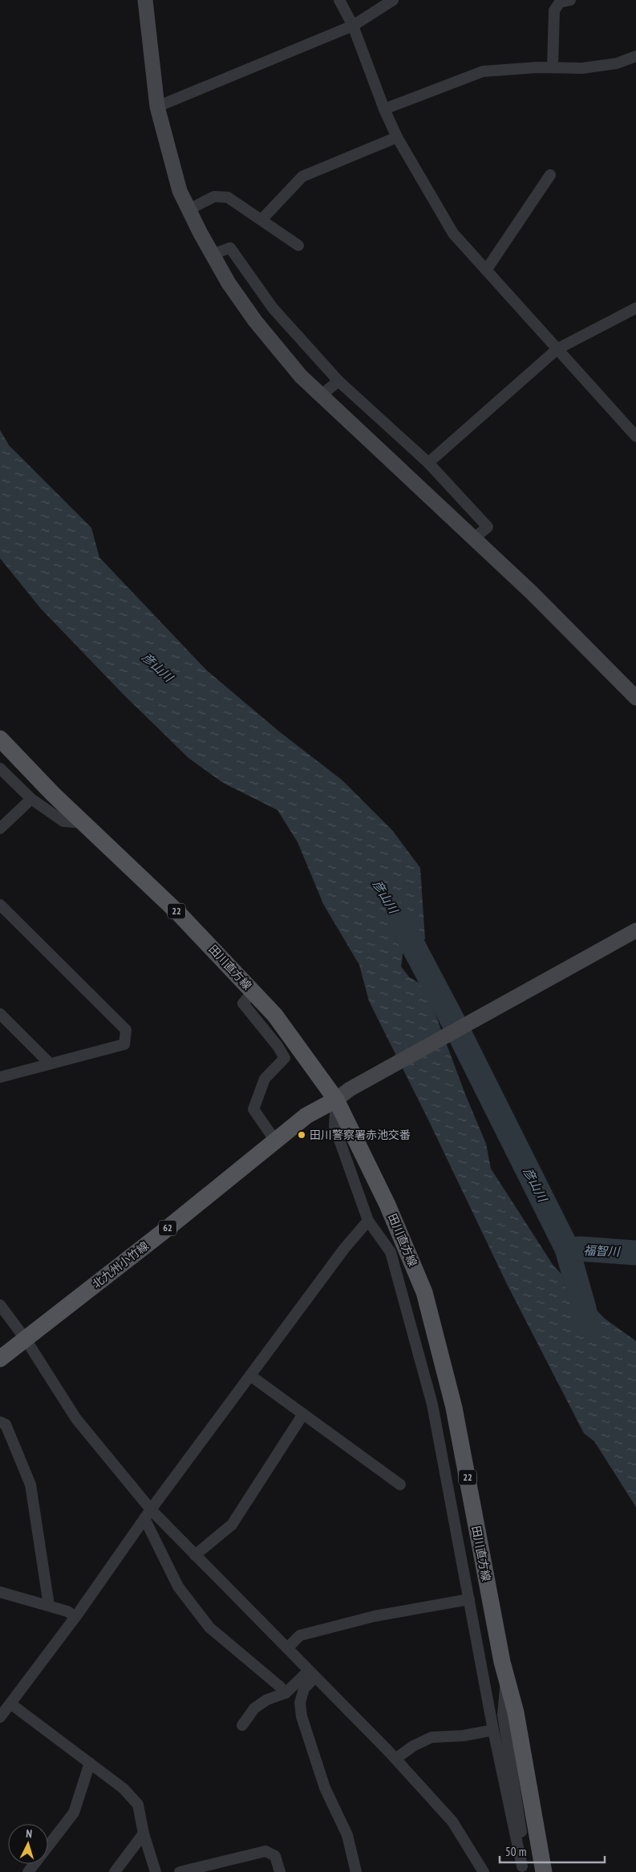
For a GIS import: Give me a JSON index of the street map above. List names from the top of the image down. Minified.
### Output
{"streets":{"main road":["22","田川直方線","62","北九州小竹線"]},"crossings":[["田川直方線","北九州小竹線"]],"water":["彦山川","福智川"],"places":["田川警察署赤池交番"],"scale_bar":"50 m","north":"top"}
